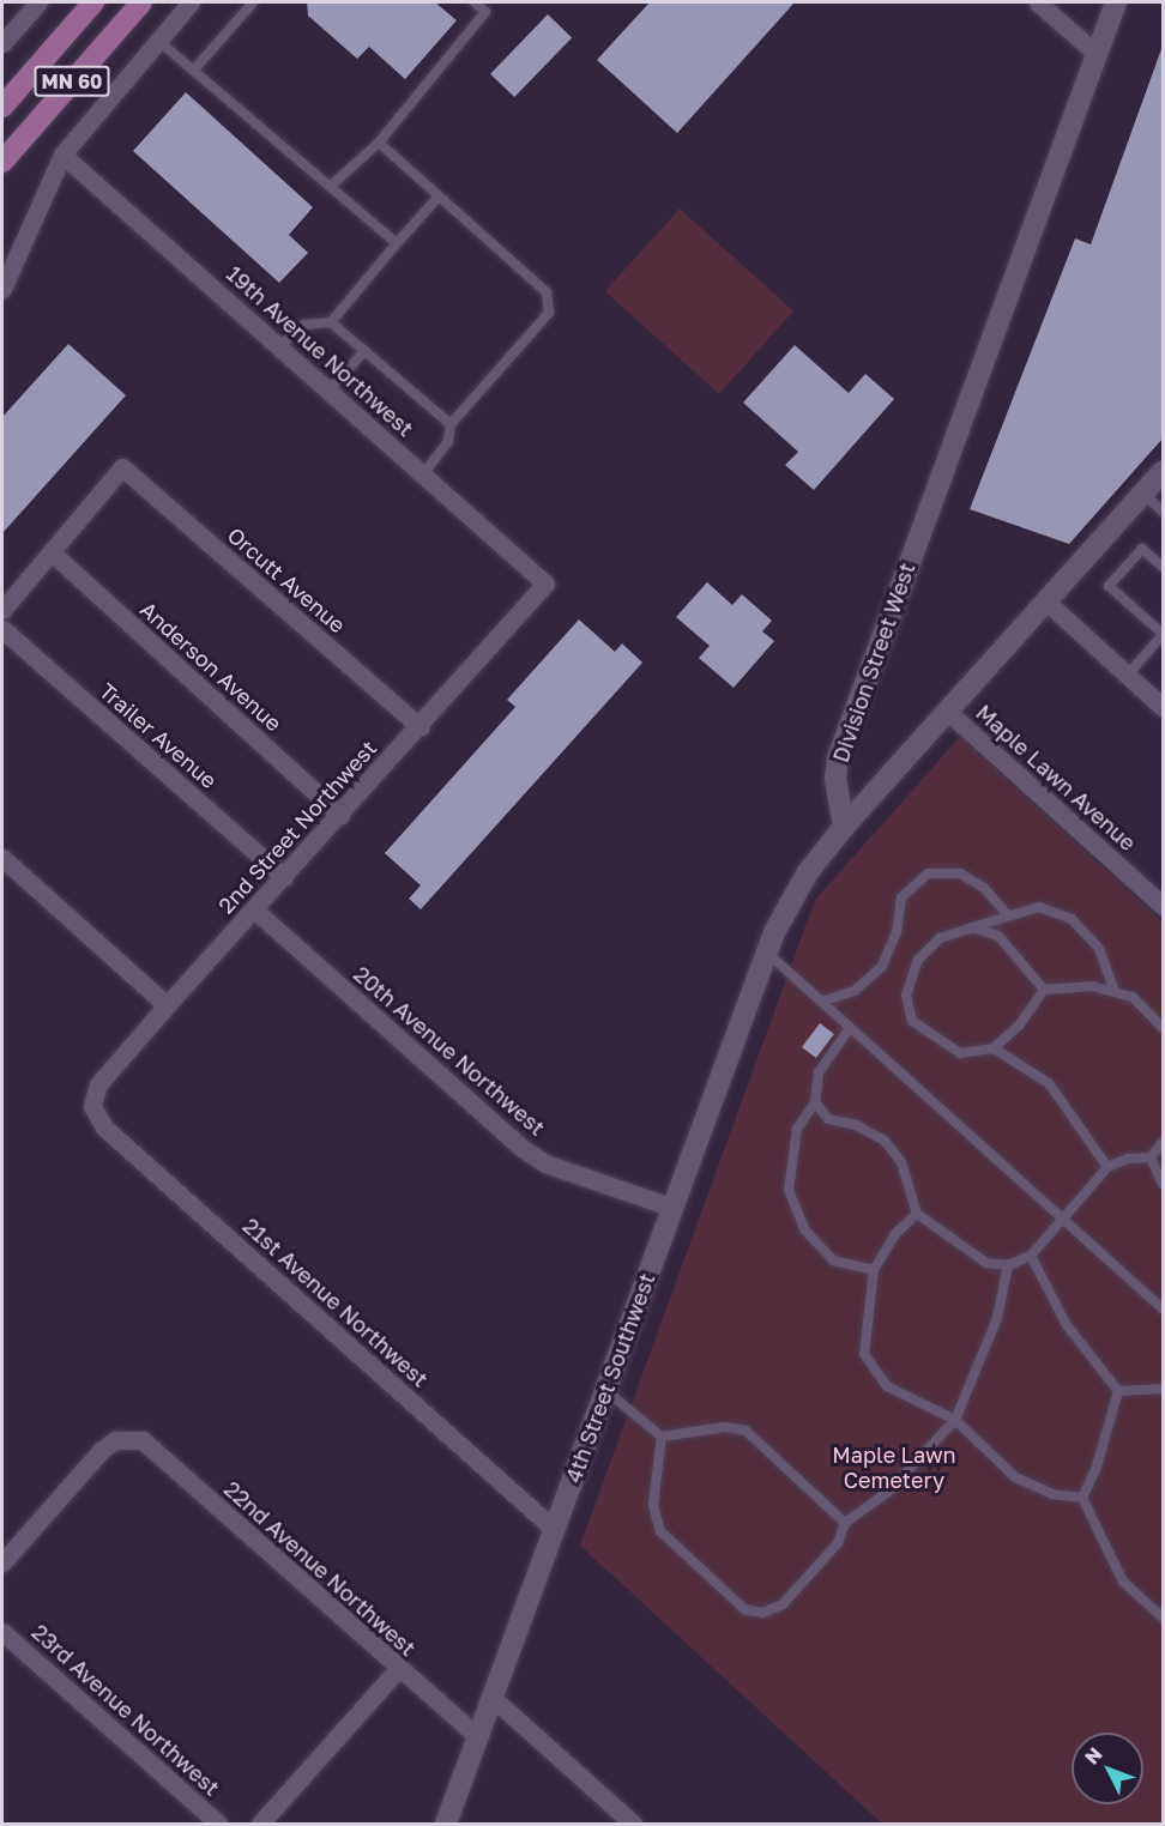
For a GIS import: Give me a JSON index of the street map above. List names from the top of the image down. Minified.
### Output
{"streets":{"main road":["MN 60"],"street":["19th Avenue Northwest","Orcutt Avenue","Division Street West","Anderson Avenue","Trailer Avenue","Maple Lawn Avenue","2nd Street Northwest","20th Avenue Northwest","21st Avenue Northwest","4th Street Southwest","22nd Avenue Northwest","23rd Avenue Northwest"]},"crossings":[["19th Avenue Northwest","2nd Street Northwest"],["Orcutt Avenue","Anderson Avenue"],["Orcutt Avenue","2nd Street Northwest"],["Division Street West","4th Street Southwest"],["Anderson Avenue","2nd Street Northwest"],["Trailer Avenue","2nd Street Northwest"],["2nd Street Northwest","20th Avenue Northwest"],["2nd Street Northwest","21st Avenue Northwest"],["20th Avenue Northwest","4th Street Southwest"],["21st Avenue Northwest","4th Street Southwest"],["4th Street Southwest","22nd Avenue Northwest"]],"parks":["Maple Lawn Cemetery"],"north":"top left"}
